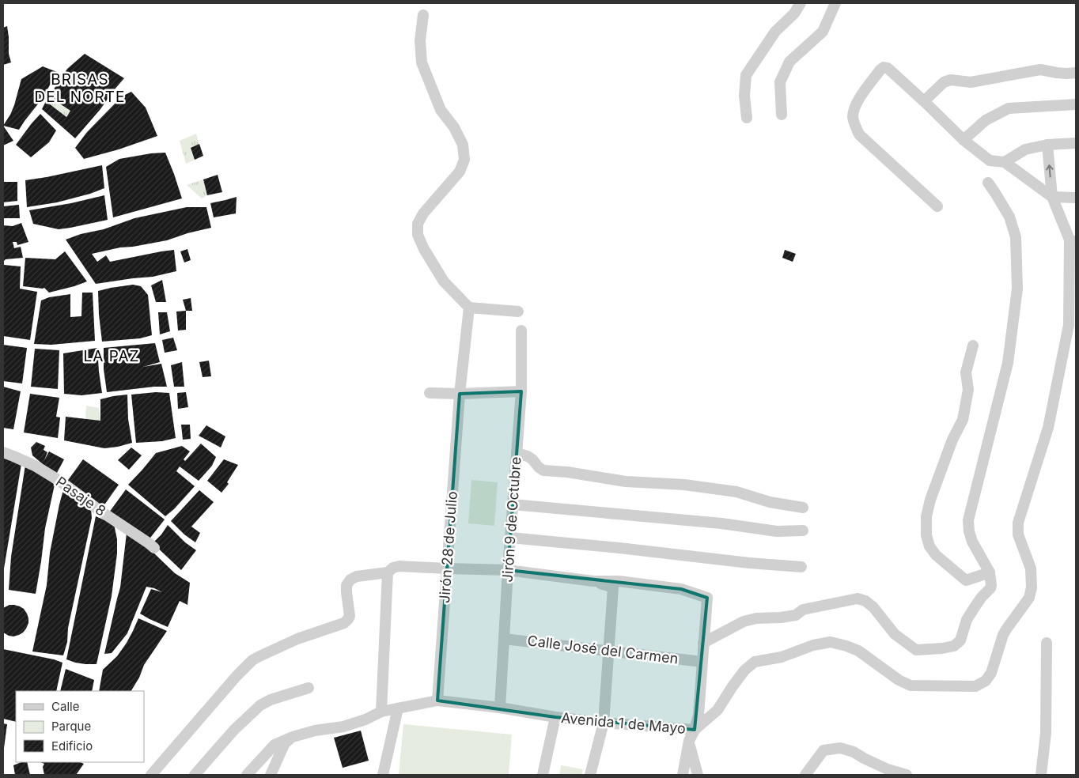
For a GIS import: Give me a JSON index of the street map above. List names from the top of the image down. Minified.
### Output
{"streets":{"street":["Pasaje 8","Jirón 9 de Octubre","Jirón 28 de Julio","Calle José del Carmen","Avenida 1 de Mayo"]},"crossings":[["Jirón 9 de Octubre","Calle José del Carmen"],["Jirón 9 de Octubre","Avenida 1 de Mayo"],["Jirón 28 de Julio","Avenida 1 de Mayo"]],"districts":["BRISAS DEL NORTE","LA PAZ"],"legend":["Calle","Parque","Edificio"]}
